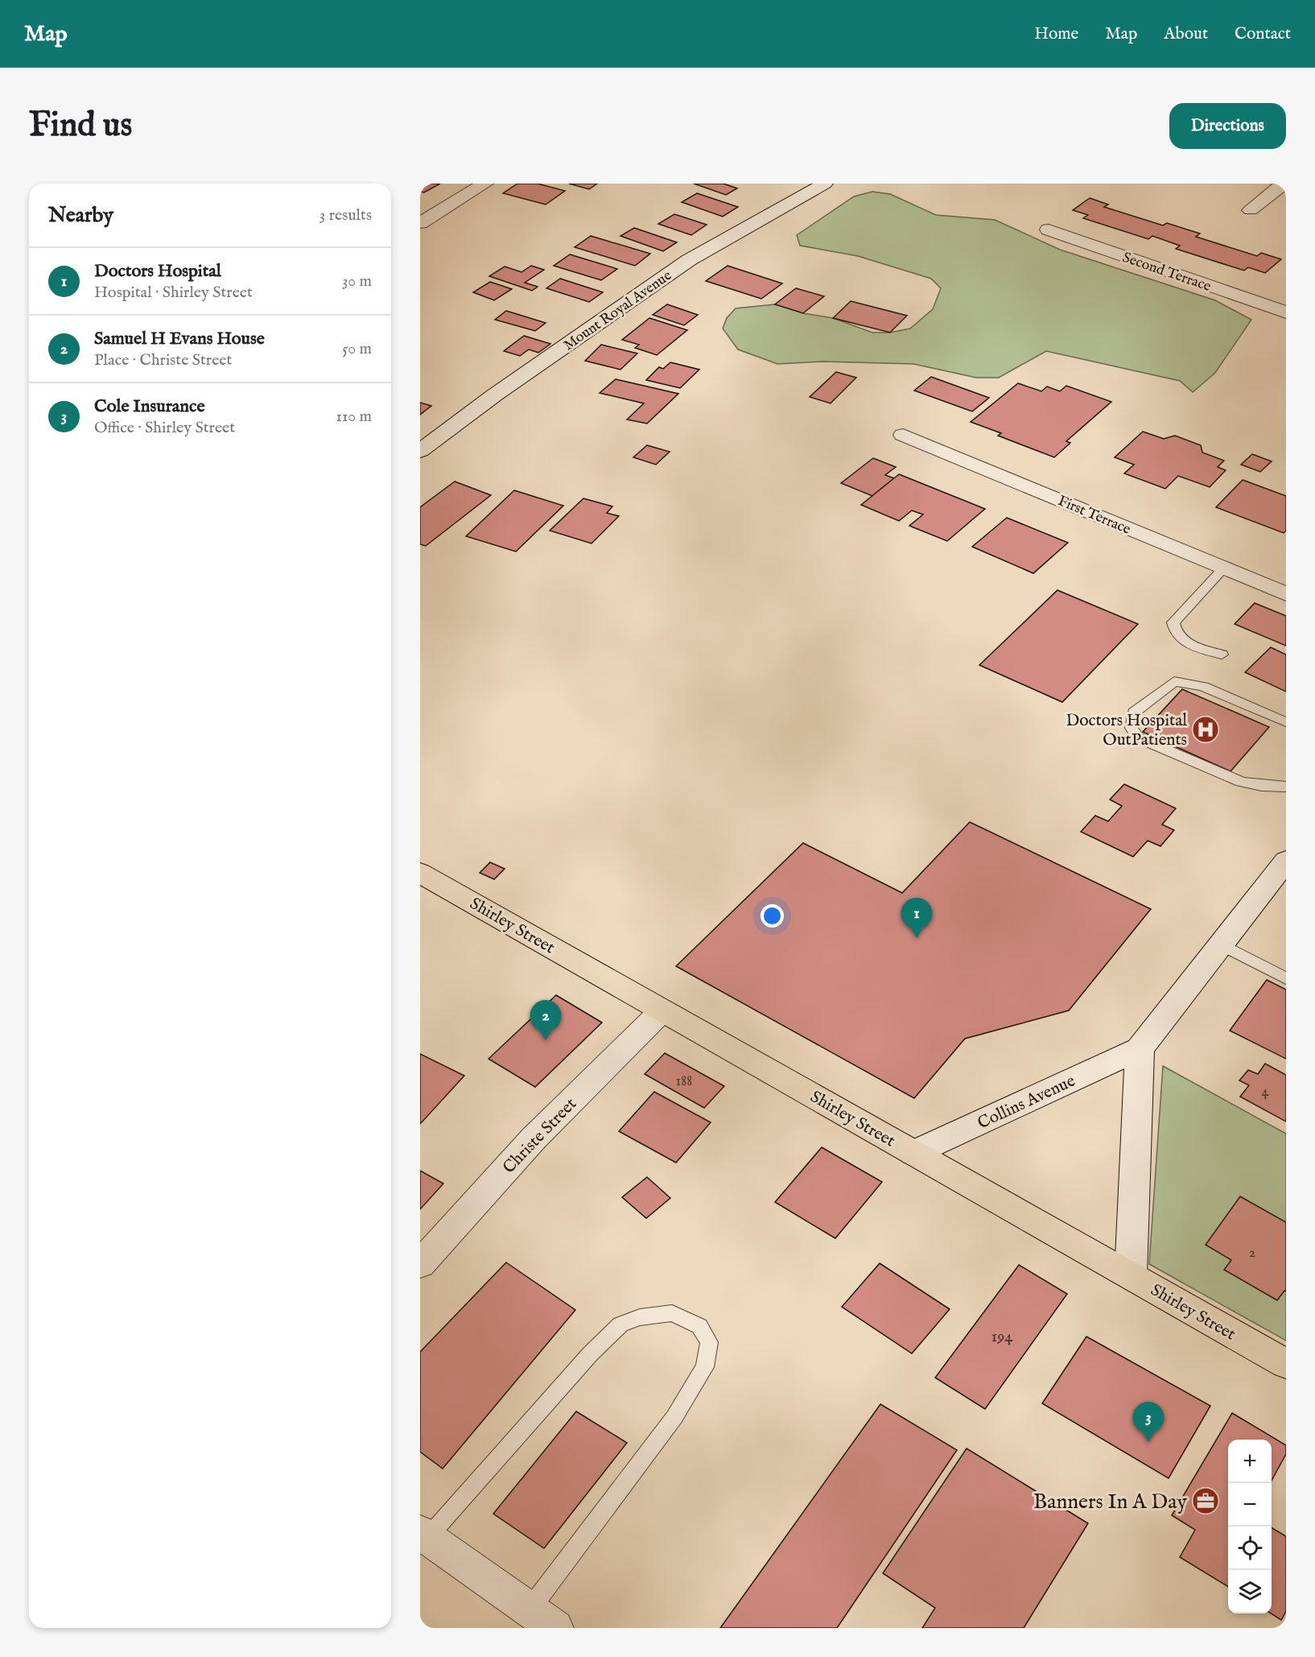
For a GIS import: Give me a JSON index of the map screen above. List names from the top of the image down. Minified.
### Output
{"streets":{"highway":["Shirley Street"],"street":["Second Terrace","Mount Royal Avenue","First Terrace","Collins Avenue","Christe Street"]},"crossings":[["Shirley Street","Collins Avenue"],["Shirley Street","Christe Street"]],"places":{"hospital":["Doctors Hospital OutPatients"],"office":["Banners In A Day"]},"house_numbers":["188","4","2","194"],"page":{"header":"Map","nav":["Home","Map","About","Contact"],"buttons":"Directions","title":"Find us","heading":["Nearby","3 results"],"list":[{"mark":"1","name":"Doctors Hospital","note":"Hospital · Shirley Street","value":"30 m"},{"mark":"2","name":"Samuel H Evans House","note":"Place · Christe Street","value":"50 m"},{"mark":"3","name":"Cole Insurance","note":"Office · Shirley Street","value":"110 m"}],"pins":["1","2","3"],"map_buttons":["+","−"]}}
